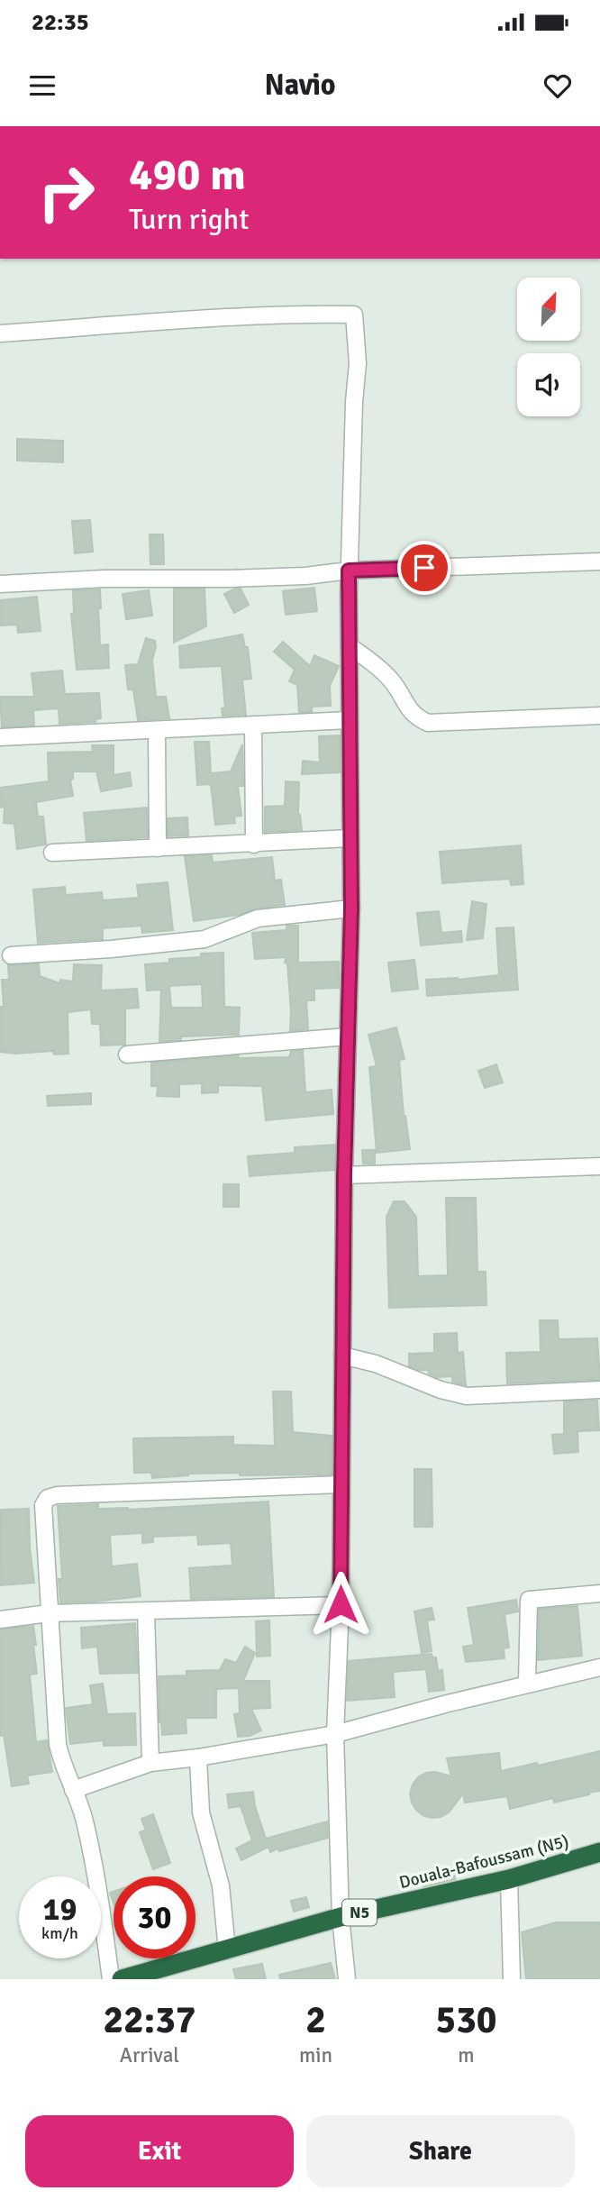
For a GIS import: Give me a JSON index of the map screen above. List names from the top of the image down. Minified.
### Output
{"streets":{"highway":["Douala-Bafoussam (N5)","N5"]},"north":"top right","page":{"status":"22:35","header":"Navio","turn":["490 m","Turn right"],"speed":"19 km/h","limit":"30","eta":["22:37","Arrival","2","min","530","m"],"buttons":["Exit","Share"]}}
